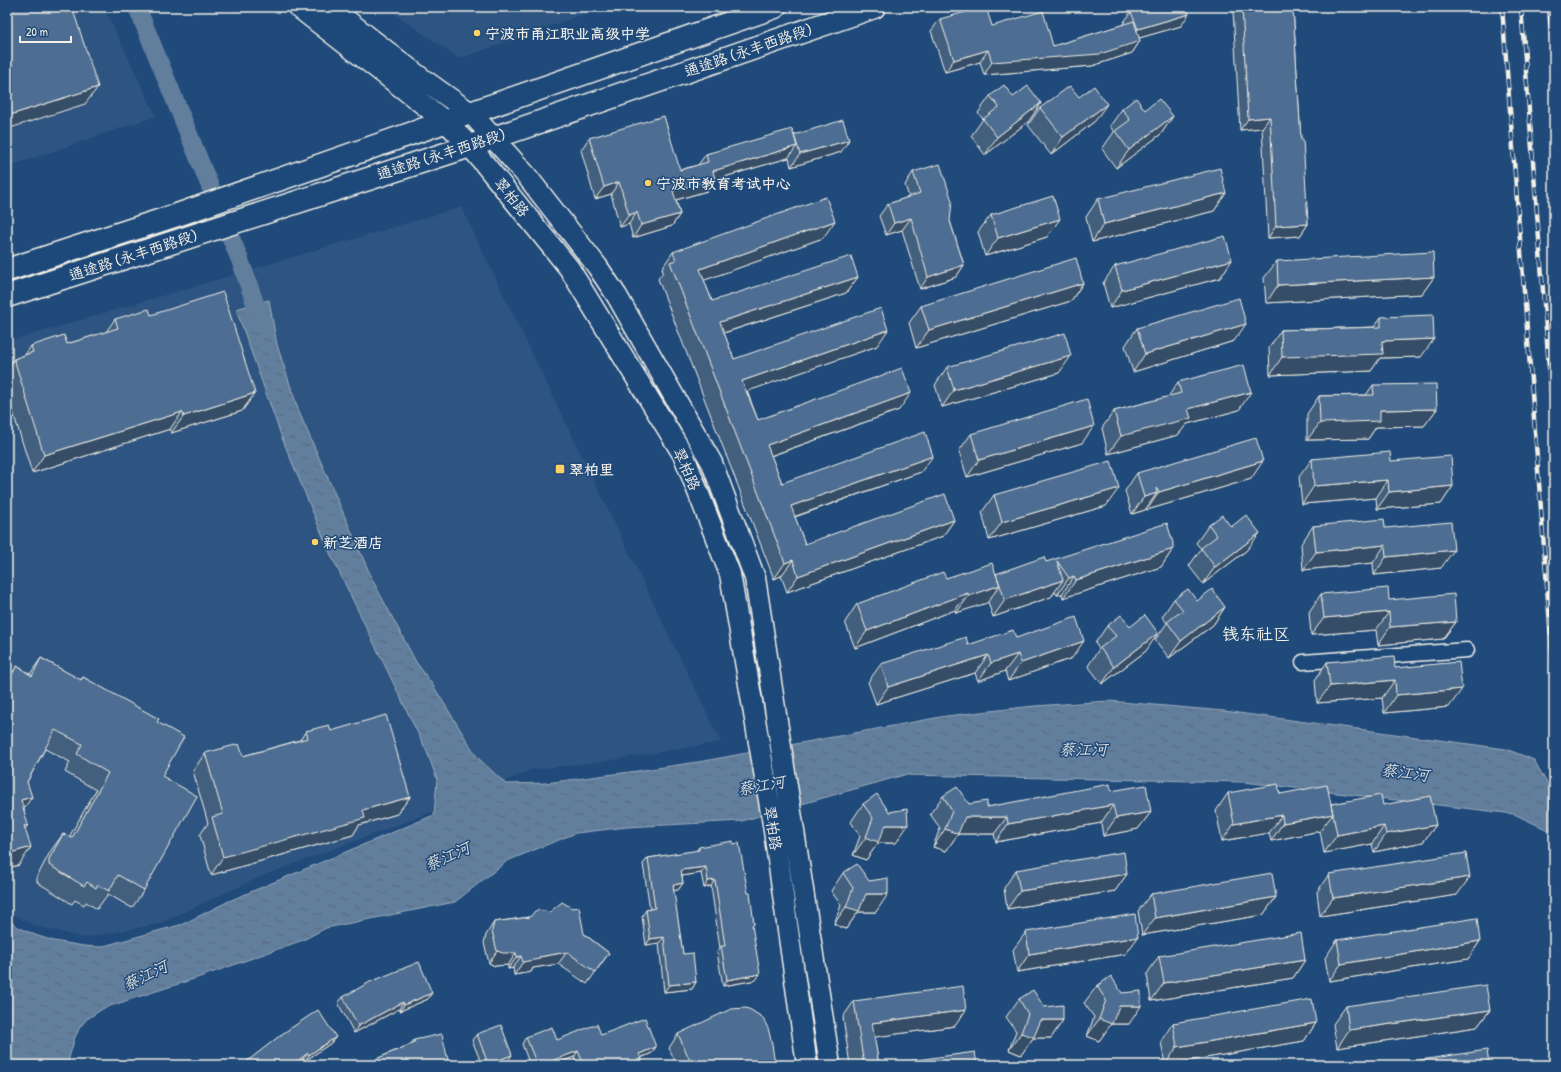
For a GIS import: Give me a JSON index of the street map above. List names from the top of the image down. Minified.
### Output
{"streets":{"main road":["通途路 (永丰西路段)","翠柏路"]},"crossings":[["通途路 (永丰西路段)","翠柏路"]],"districts":["钱东社区"],"water":["蔡江河"],"places":{"other":["宁波市甬江职业高级中学","宁波市教育考试中心","新芝酒店"],"transit":["翠柏里"]},"scale_bar":"20 m"}
